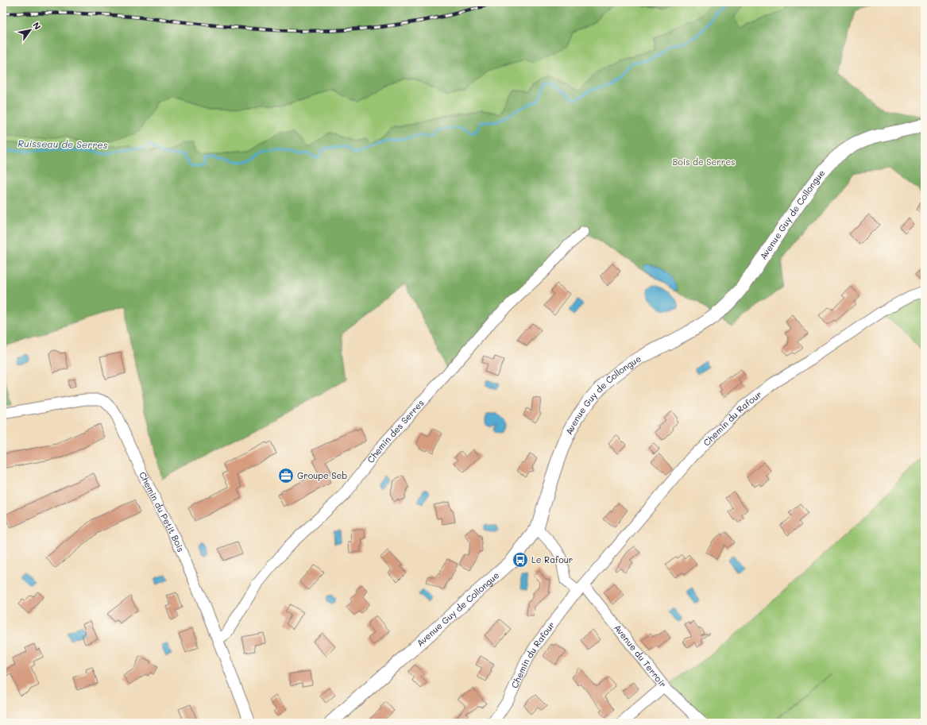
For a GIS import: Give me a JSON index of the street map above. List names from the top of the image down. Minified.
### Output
{"streets":{"main road":["Avenue Guy de Collongue"],"street":["Chemin du Rafour","Chemin des Serres","Chemin du Petit Bois","Avenue du Terroir"]},"crossings":[["Chemin du Rafour","Avenue du Terroir"],["Chemin des Serres","Chemin du Petit Bois"]],"water":["Ruisseau de Serres"],"parks":["Bois de Serres"],"places":{"office":["Groupe Seb"],"bus stop":["Le Rafour"]},"north":"top right"}
